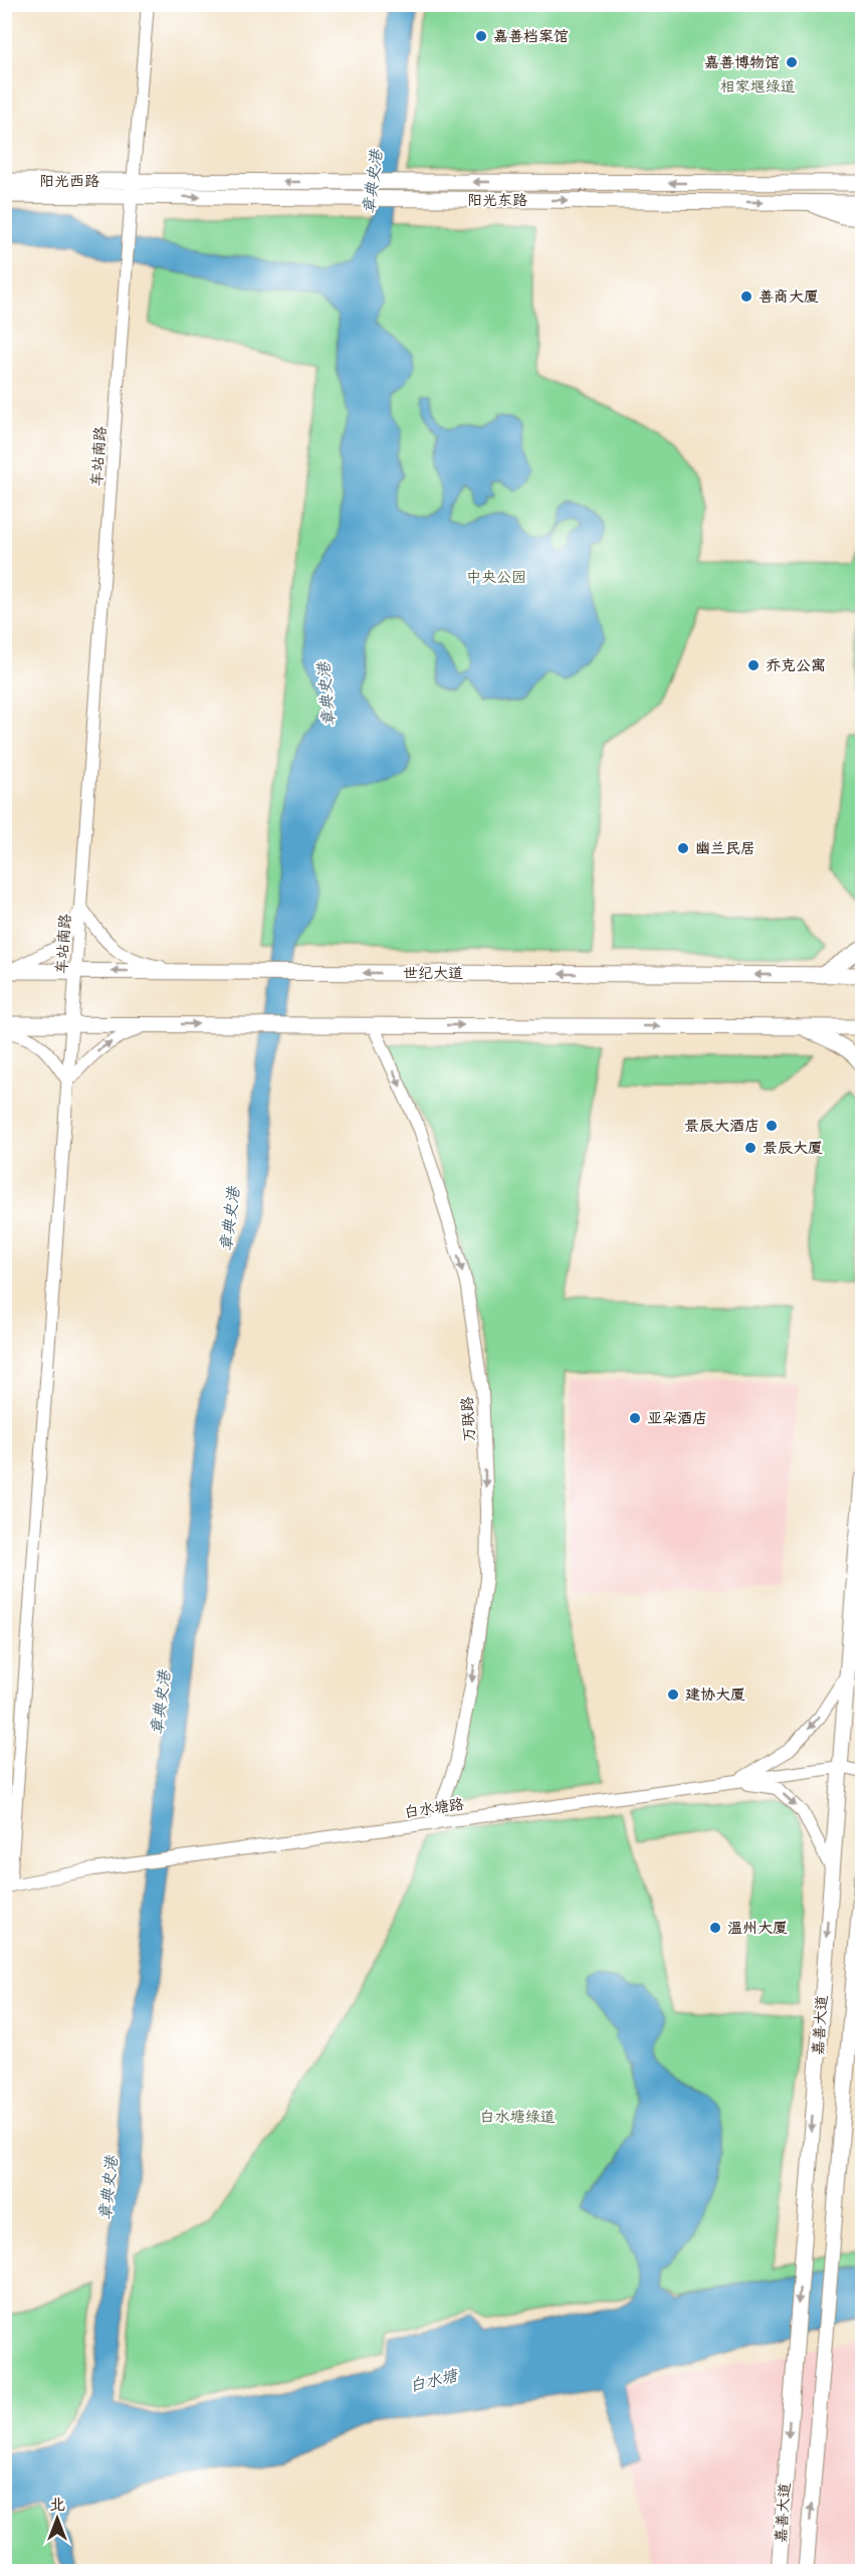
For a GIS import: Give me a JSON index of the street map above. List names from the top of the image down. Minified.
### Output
{"streets":{"main road":["阳光西路","阳光东路","世纪大道","嘉善大道"],"street":["车站南路","万联路","白水塘路"]},"crossings":[["阳光西路","阳光东路"],["阳光西路","车站南路"],["阳光东路","车站南路"],["车站南路","世纪大道"],["车站南路","白水塘路"],["万联路","白水塘路"],["白水塘路","嘉善大道"]],"one_way":["万联路"],"water":["章典史港","白水塘"],"parks":["相家堰绿道","中央公园","白水塘绿道"],"places":["嘉善档案馆","嘉善博物馆","善商大厦","乔克公寓","幽兰民居","景辰大酒店","景辰大厦","亚朵酒店","建协大厦","温州大厦"],"north":"top"}
